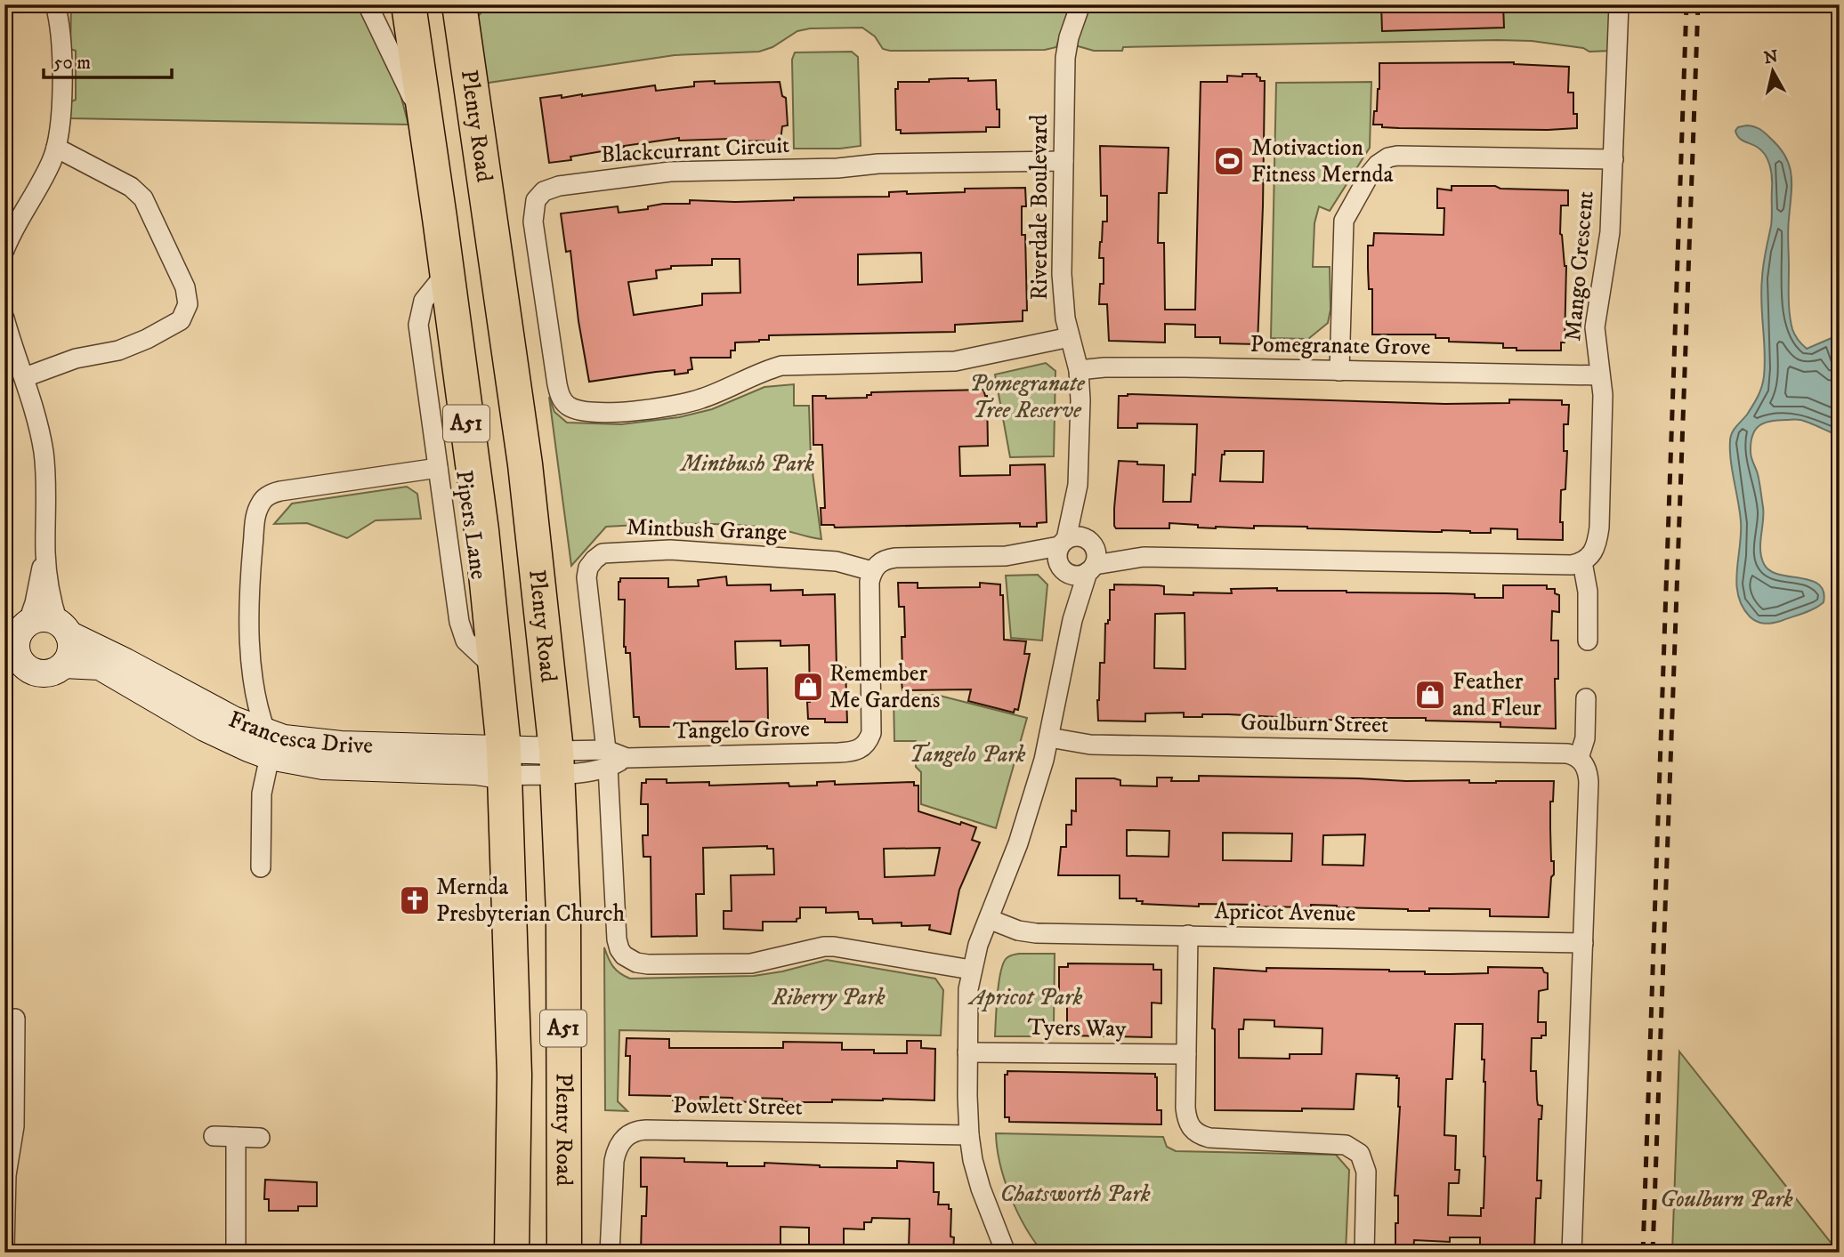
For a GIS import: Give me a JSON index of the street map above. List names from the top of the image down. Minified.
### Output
{"streets":{"highway":["Plenty Road","A51"],"street":["Blackcurrant Circuit","Riverdale Boulevard","Mango Crescent","Pomegranate Grove","Pipers Lane","Mintbush Grange","Goulburn Street","Francesca Drive","Tangelo Grove","Apricot Avenue","Tyers Way","Powlett Street"]},"crossings":[["Plenty Road","Pipers Lane"],["Plenty Road","Francesca Drive"],["Plenty Road","Tangelo Grove"],["Blackcurrant Circuit","Riverdale Boulevard"],["Riverdale Boulevard","Pomegranate Grove"],["Mango Crescent","Pomegranate Grove"],["Mintbush Grange","Tangelo Grove"],["Francesca Drive","Tangelo Grove"]],"parks":["Pomegranate Tree Reserve","Mintbush Park","Tangelo Park","Riberry Park","Apricot Park","Chatsworth Park","Goulburn Park"],"places":{"sports":["Motivaction Fitness Mernda"],"shop":["Remember Me Gardens","Feather and Fleur"],"church":["Mernda Presbyterian Church"]},"scale_bar":"50 m","north":"top"}
